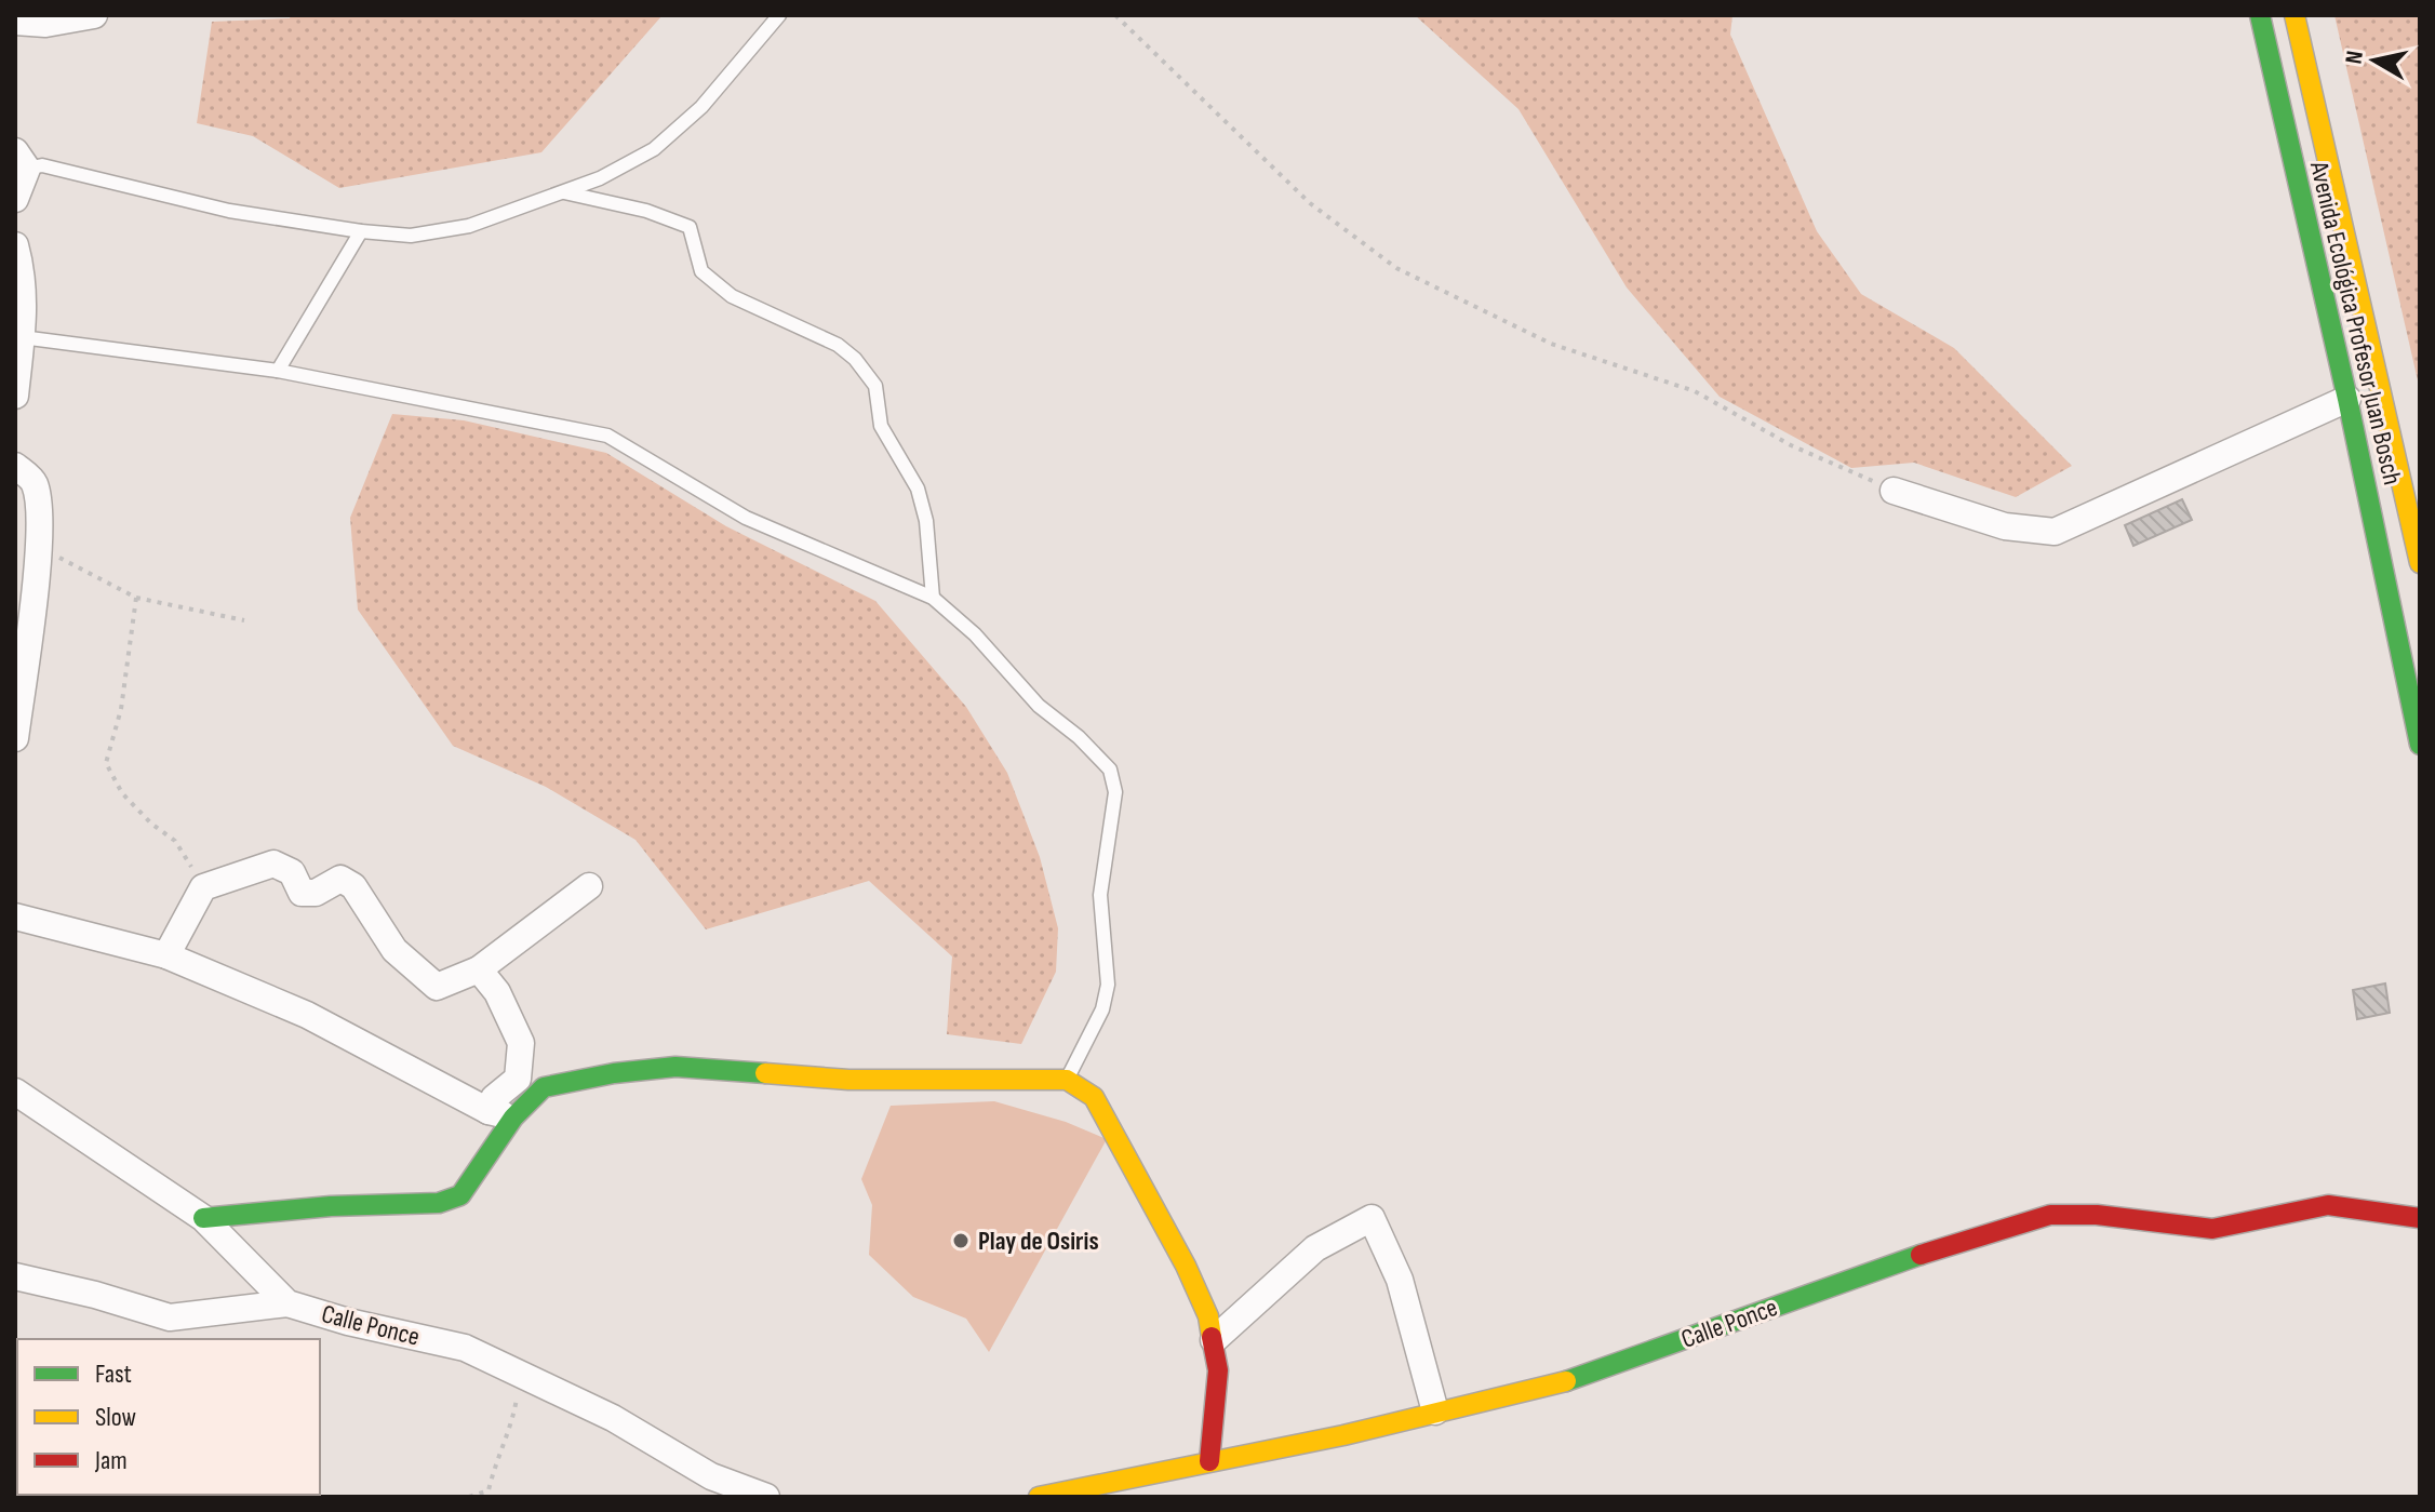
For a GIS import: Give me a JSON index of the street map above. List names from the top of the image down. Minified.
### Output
{"streets":{"street":["Avenida Ecológica Profesor Juan Bosch","Calle Ponce"]},"places":["Play de Osiris"],"legend":["Fast","Slow","Jam"],"north":"left"}
